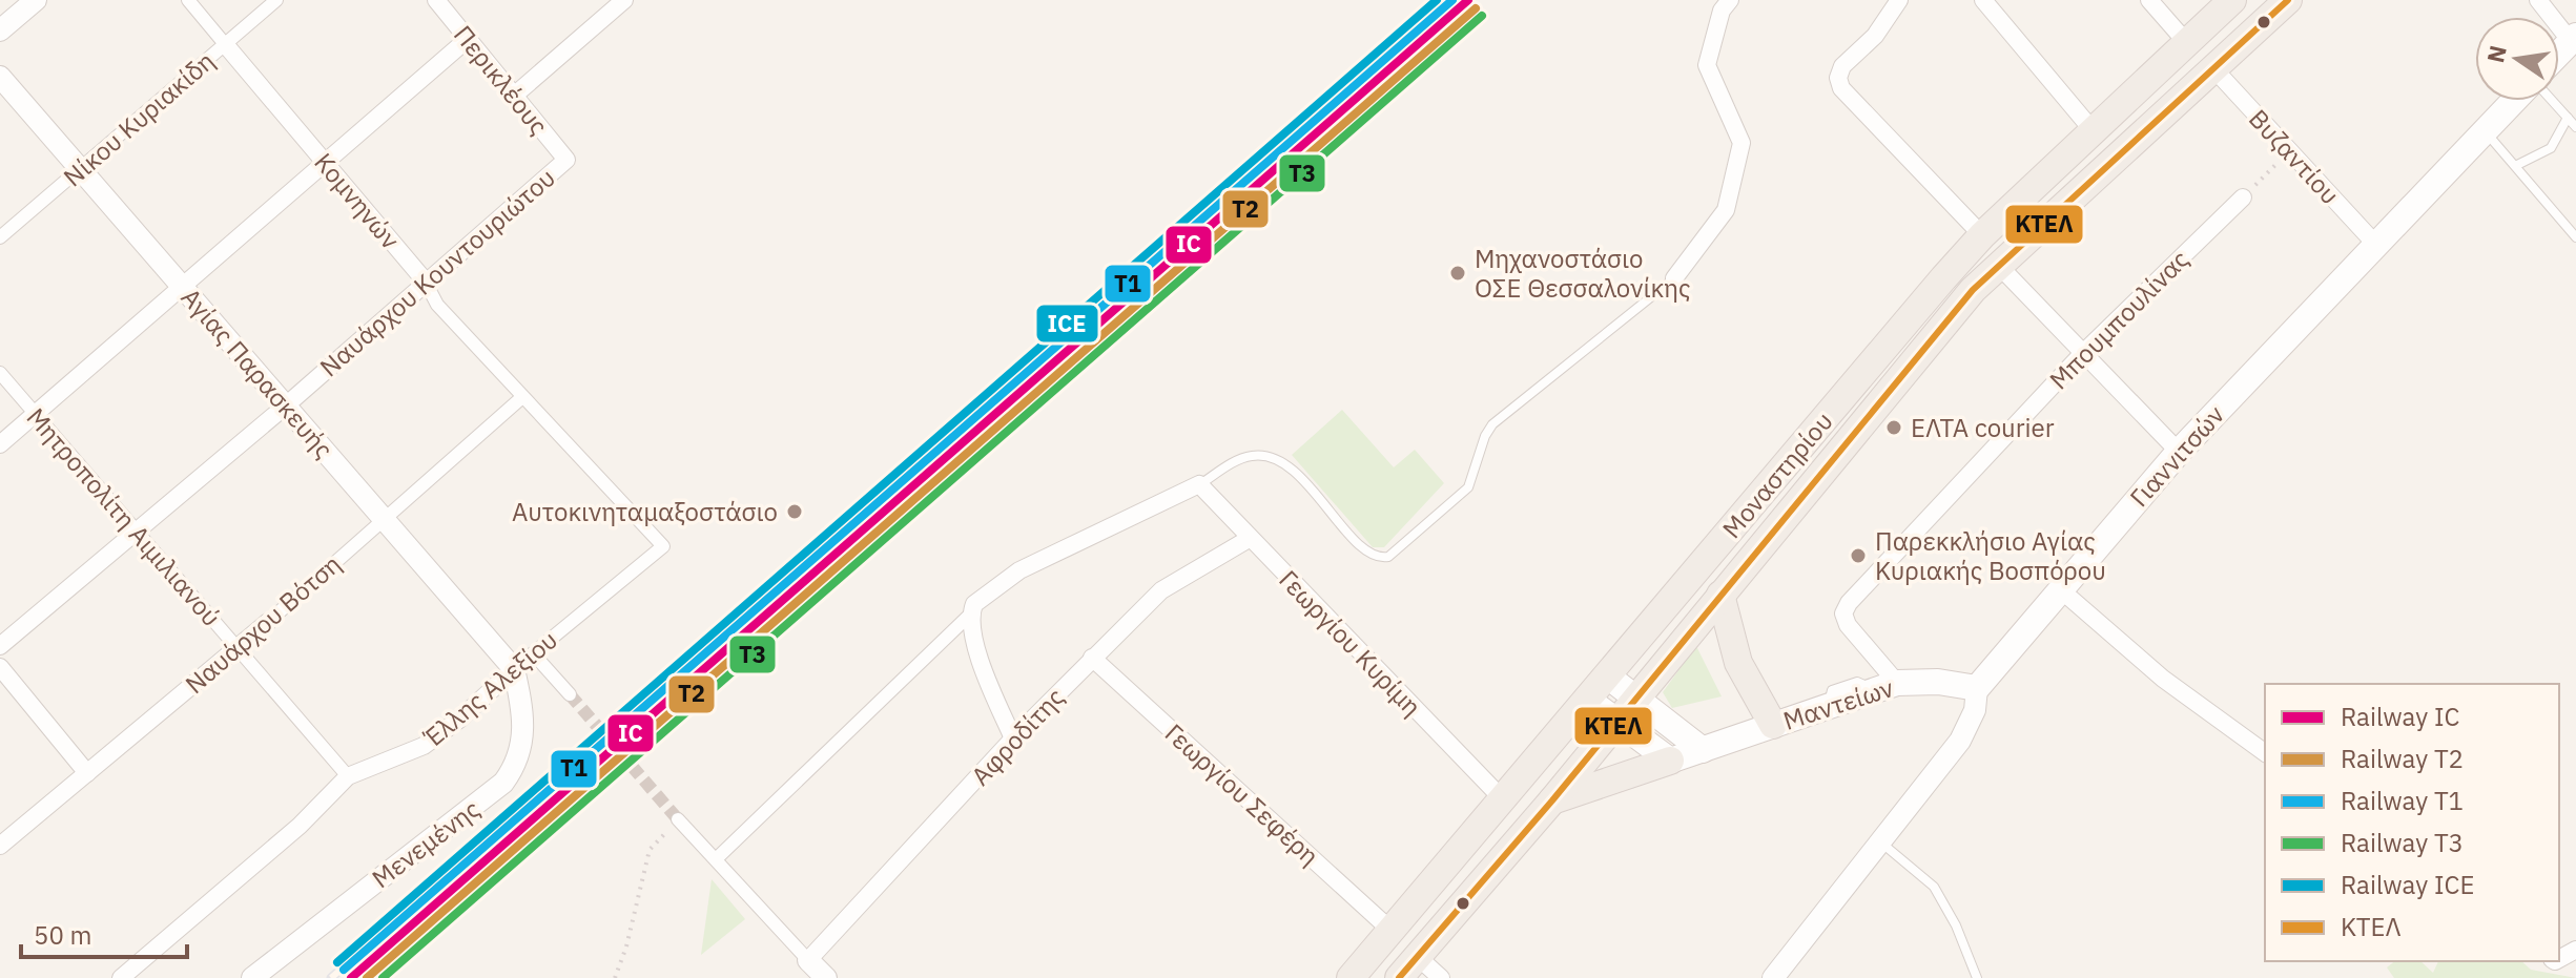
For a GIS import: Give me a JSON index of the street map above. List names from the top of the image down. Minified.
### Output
{"streets":{"main road":["Γιαννιτσών","Μοναστηρίου","Μαντείων"],"street":["Περικλέους","Νίκου Κυριακίδη","Βυζαντίου","Κομνηνών","Ναυάρχου Κουντουριώτου","Μπουμπουλίνας","Αγίας Παρασκευής","Μητροπολίτη Αιμιλιανού","Ναυάρχου Βότση","Γεωργίου Κυρίμη","Έλλης Αλεξίου","Αφροδίτης","Γεωργίου Σεφέρη","Μενεμένης"]},"crossings":[["Περικλέους","Ναυάρχου Κουντουριώτου"],["Νίκου Κυριακίδη","Κομνηνών"],["Νίκου Κυριακίδη","Αγίας Παρασκευής"],["Βυζαντίου","Γιαννιτσών"],["Βυζαντίου","Μοναστηρίου"],["Κομνηνών","Ναυάρχου Κουντουριώτου"],["Κομνηνών","Ναυάρχου Βότση"],["Κομνηνών","Έλλης Αλεξίου"],["Ναυάρχου Κουντουριώτου","Αγίας Παρασκευής"],["Ναυάρχου Κουντουριώτου","Μητροπολίτη Αιμιλιανού"],["Μπουμπουλίνας","Μαντείων"],["Αγίας Παρασκευής","Ναυάρχου Βότση"],["Αγίας Παρασκευής","Έλλης Αλεξίου"],["Αγίας Παρασκευής","Μενεμένης"],["Γιαννιτσών","Μαντείων"],["Μοναστηρίου","Γεωργίου Κυρίμη"],["Μοναστηρίου","Γεωργίου Σεφέρη"],["Μητροπολίτη Αιμιλιανού","Ναυάρχου Βότση"],["Μητροπολίτη Αιμιλιανού","Έλλης Αλεξίου"],["Γεωργίου Κυρίμη","Αφροδίτης"],["Έλλης Αλεξίου","Μενεμένης"],["Αφροδίτης","Γεωργίου Σεφέρη"]],"places":["Μηχανοστάσιο ΟΣΕ Θεσσαλονίκης","ΕΛΤΑ courier","Αυτοκινηταμαξοστάσιο","Παρεκκλήσιο Αγίας Κυριακής Βοσπόρου"],"lines":["rail line IC","rail line T1","rail line ICE","transit line ΚΤΕΛ","rail line T2","rail line T3"],"legend":["Railway IC","Railway T2","Railway T1","Railway T3","Railway ICE","ΚΤΕΛ"],"scale_bar":"50 m","north":"left"}
